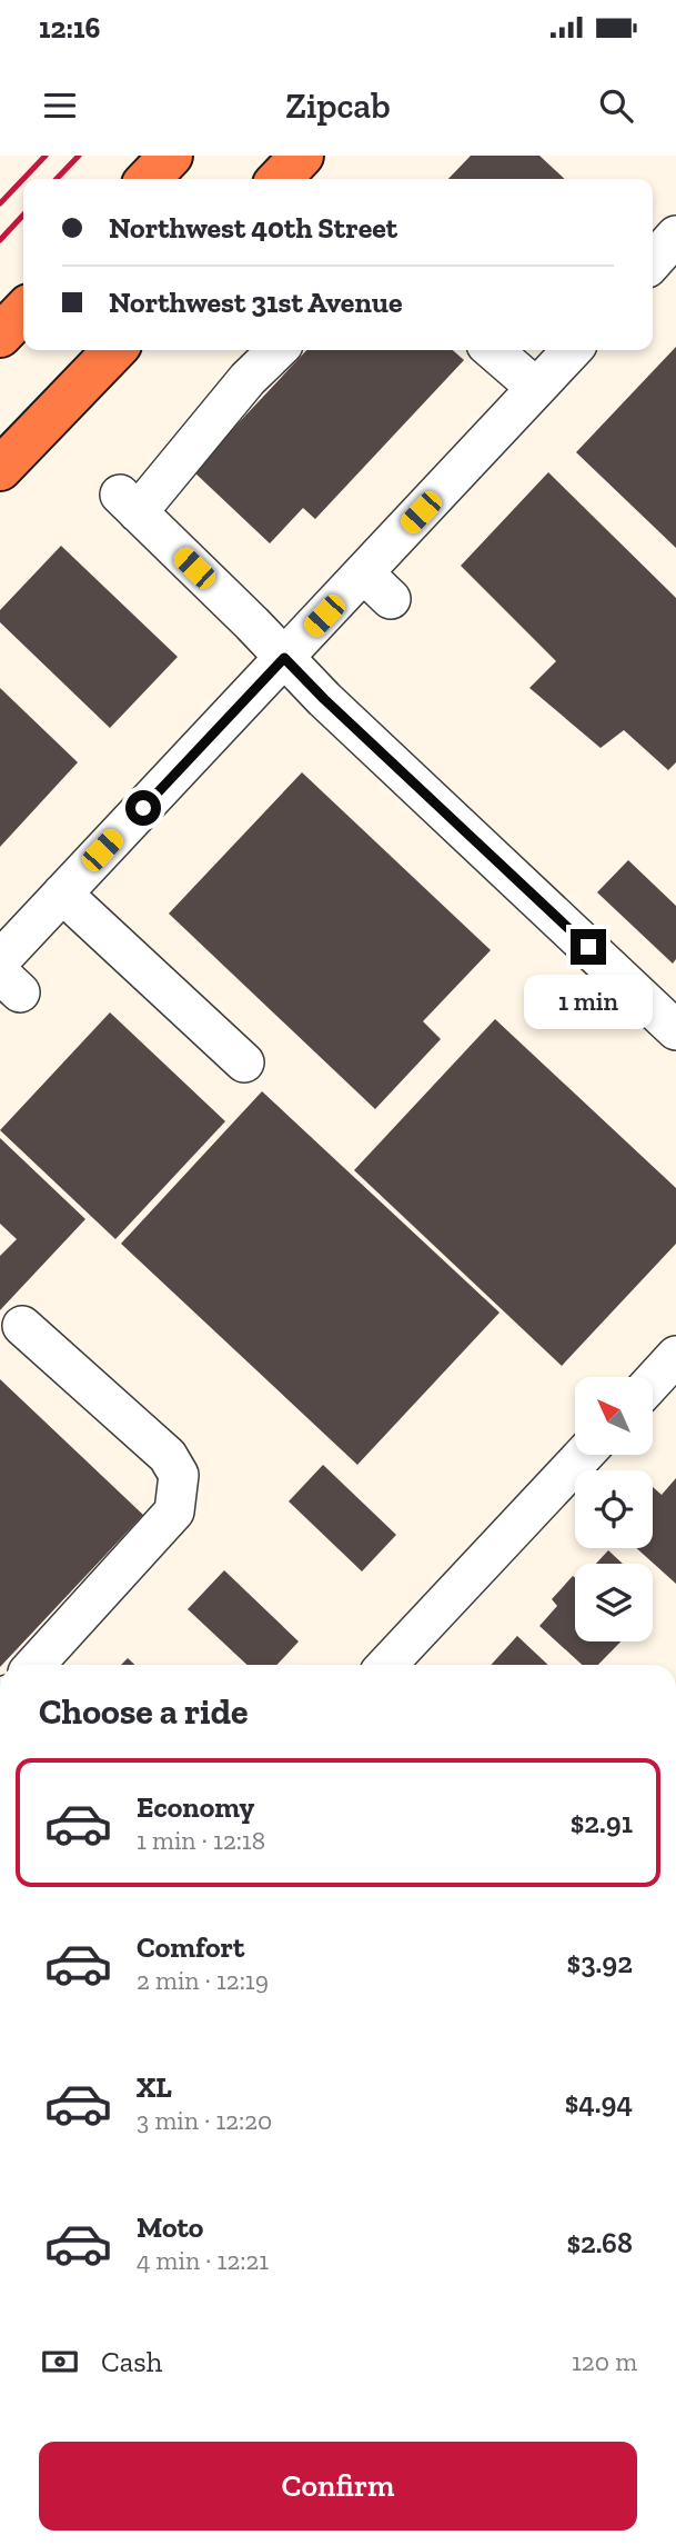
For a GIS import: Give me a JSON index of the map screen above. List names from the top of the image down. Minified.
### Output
{"north":"top left","page":{"status":"12:16","header":"Zipcab","banner":["Northwest 40th Street","Northwest 31st Avenue"],"bubble":"1 min","heading":"Choose a ride","list":[{"name":"Economy","note":"1 min · 12:18","value":"$2.91"},{"name":"Comfort","note":"2 min · 12:19","value":"$3.92"},{"name":"XL","note":"3 min · 12:20","value":"$4.94"},{"name":"Moto","note":"4 min · 12:21","value":"$2.68"}],"pay":["Cash","120 m"],"buttons":"Confirm"}}
